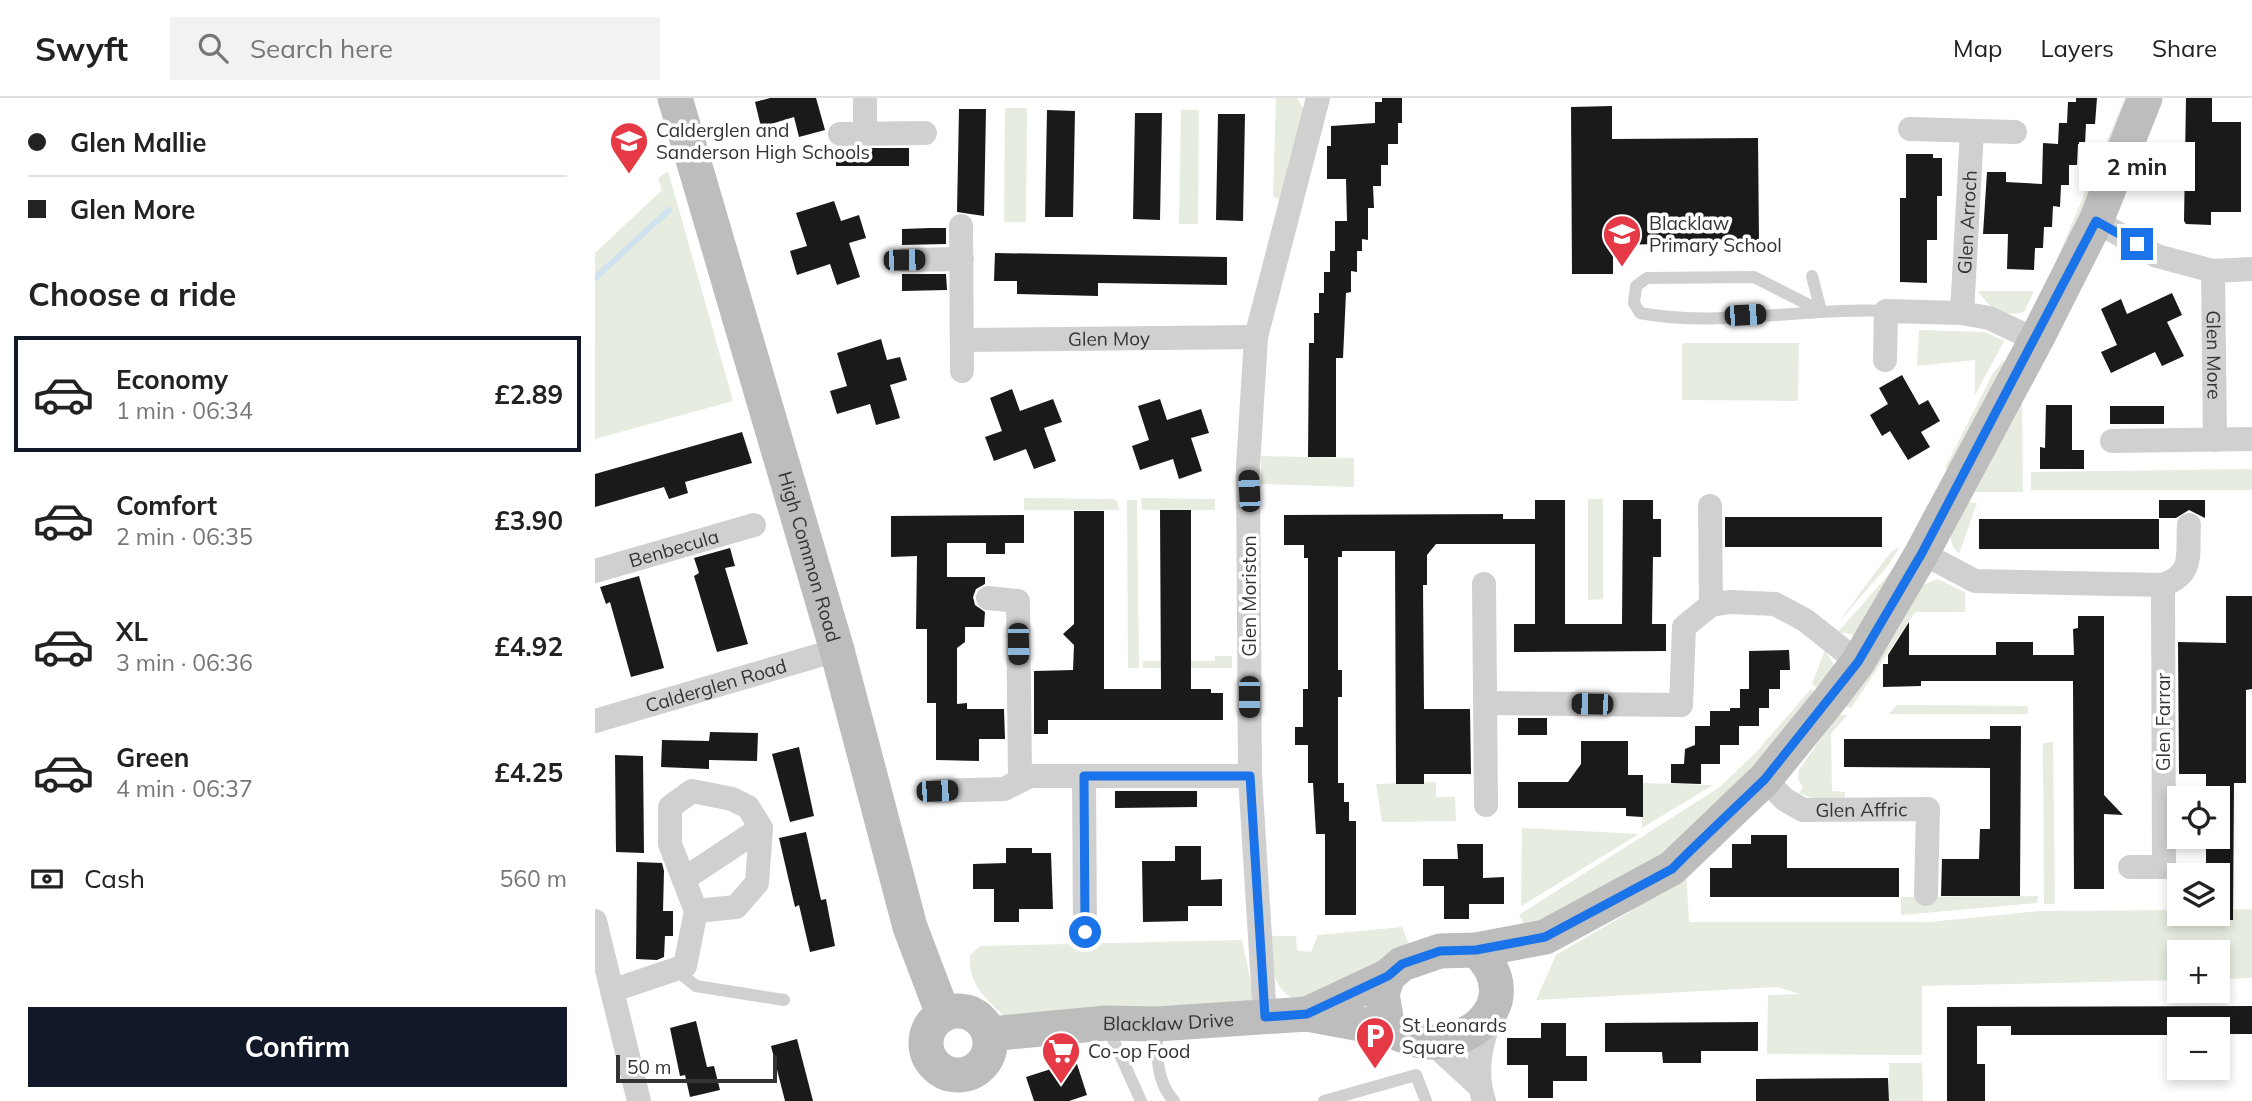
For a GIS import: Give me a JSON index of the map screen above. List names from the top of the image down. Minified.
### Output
{"streets":{"street":["Glen Arroch","Glen Moy","Glen More","Benbecula","High Common Road","Glen Moriston","Calderglen Road","Glen Farrar","Glen Affric","Blacklaw Drive"]},"crossings":[["Glen Moy","Glen Moriston"],["High Common Road","Calderglen Road"],["High Common Road","Blacklaw Drive"],["Glen Moriston","Blacklaw Drive"]],"places":{"school or university":["Calderglen and Sanderson High Schools","Blacklaw Primary School"],"parking":["St Leonards Square"],"supermarket":["Co-op Food"]},"scale_bar":"50 m","page":{"header":"Swyft","search":"Search here","nav":["Map","Layers","Share"],"banner":["Glen Mallie","Glen More"],"bubble":"2 min","heading":"Choose a ride","list":[{"name":"Economy","note":"1 min · 06:34","value":"£2.89"},{"name":"Comfort","note":"2 min · 06:35","value":"£3.90"},{"name":"XL","note":"3 min · 06:36","value":"£4.92"},{"name":"Green","note":"4 min · 06:37","value":"£4.25"}],"map_buttons":["+","−"],"pay":["Cash","560 m"],"buttons":"Confirm","scale":"50 m"}}
